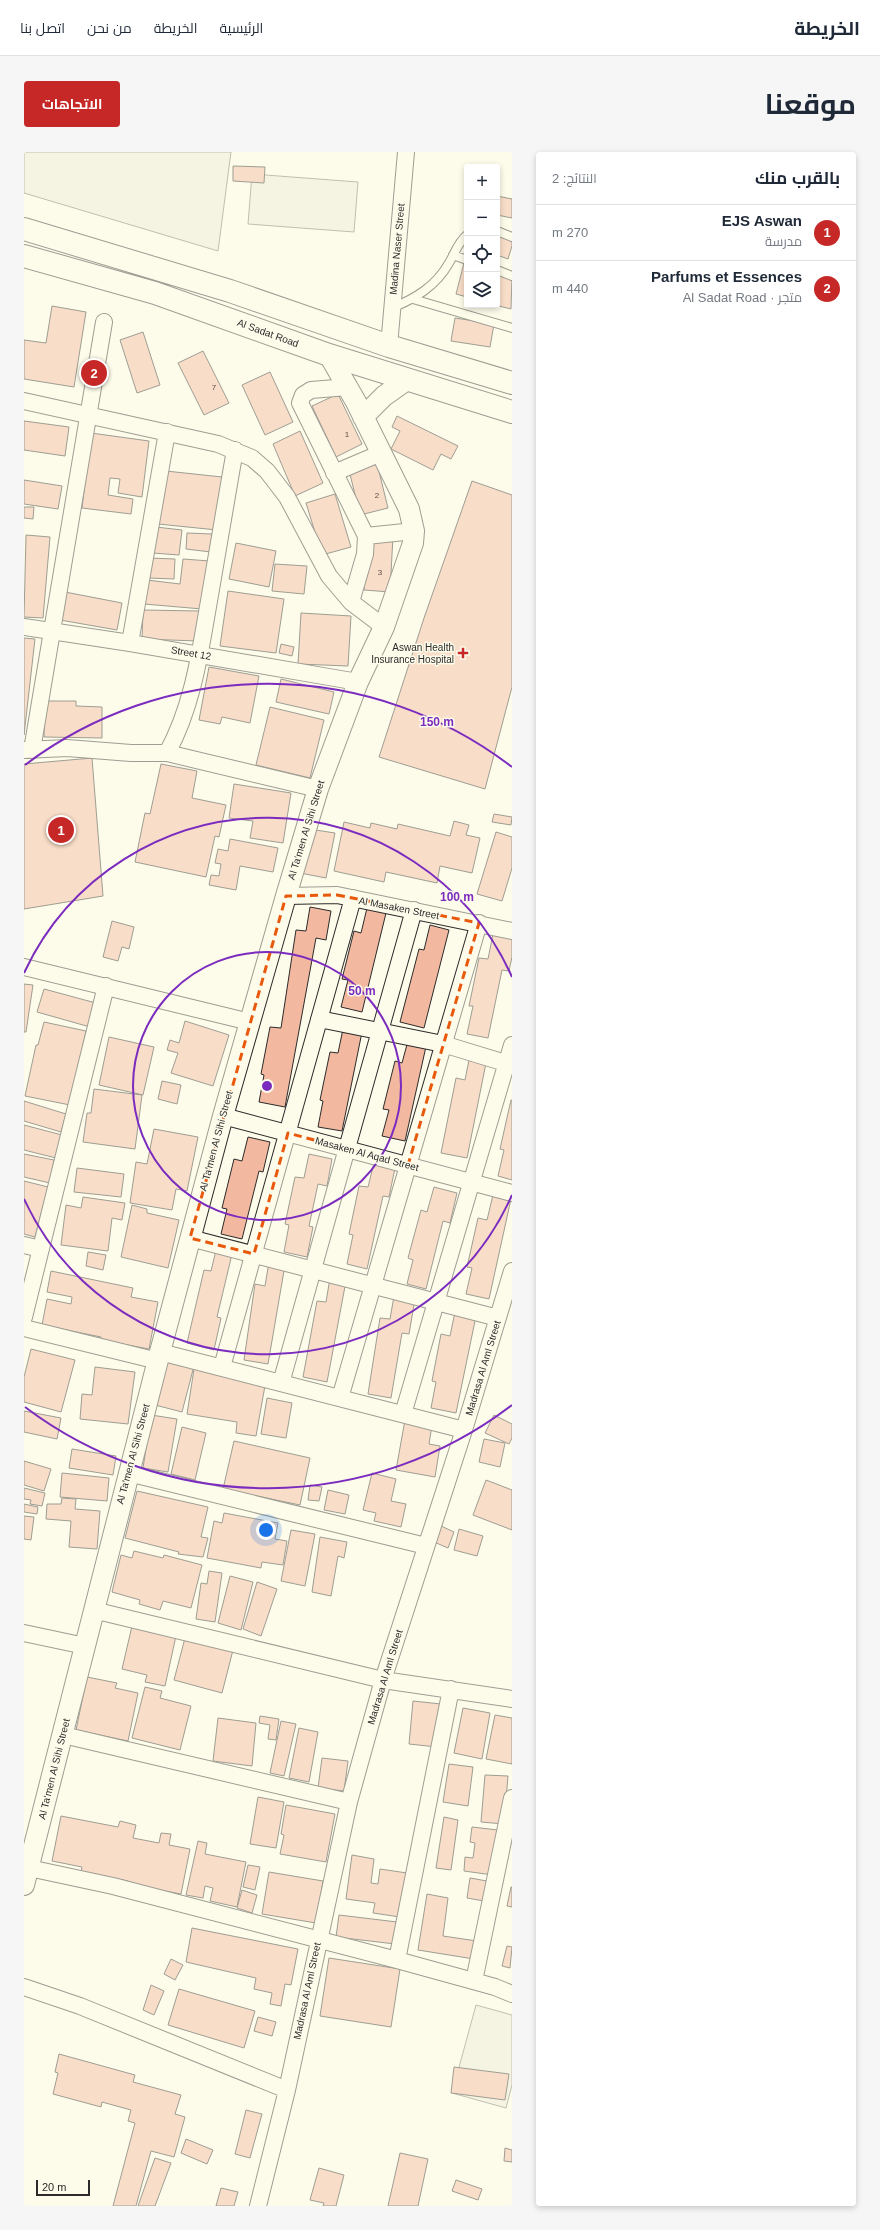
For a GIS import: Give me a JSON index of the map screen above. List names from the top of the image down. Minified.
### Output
{"streets":{"main road":["Al Sadat Road"],"street":["Madina Naser Street","Street 12","Al Ta'men Al Sihi Street","Al Masaken Street","Masaken Al Aqad Street","Madrasa Al Aml Street"]},"crossings":[["Al Sadat Road","Al Ta'men Al Sihi Street"],["Street 12","Al Ta'men Al Sihi Street"],["Al Ta'men Al Sihi Street","Al Masaken Street"],["Al Ta'men Al Sihi Street","Masaken Al Aqad Street"]],"places":{"health":["Aswan Health Insurance Hospital"]},"house_numbers":["7","1","2","3"],"scale_bar":"20 m","page":{"header":"الخريطة","nav":["الرئيسية","الخريطة","من نحن","اتصل بنا"],"title":"موقعنا","buttons":"الاتجاهات","heading":["بالقرب منك","النتائج: 2"],"map_buttons":["+","−"],"list":[{"mark":"1","name":"EJS Aswan","note":"مدرسة","value":"270 m"},{"mark":"2","name":"Parfums et Essences","note":"متجر · Al Sadat Road","value":"440 m"}],"pins":["2","1"],"scale":"20 m"},"rings":["150 m","100 m","50 m"]}
